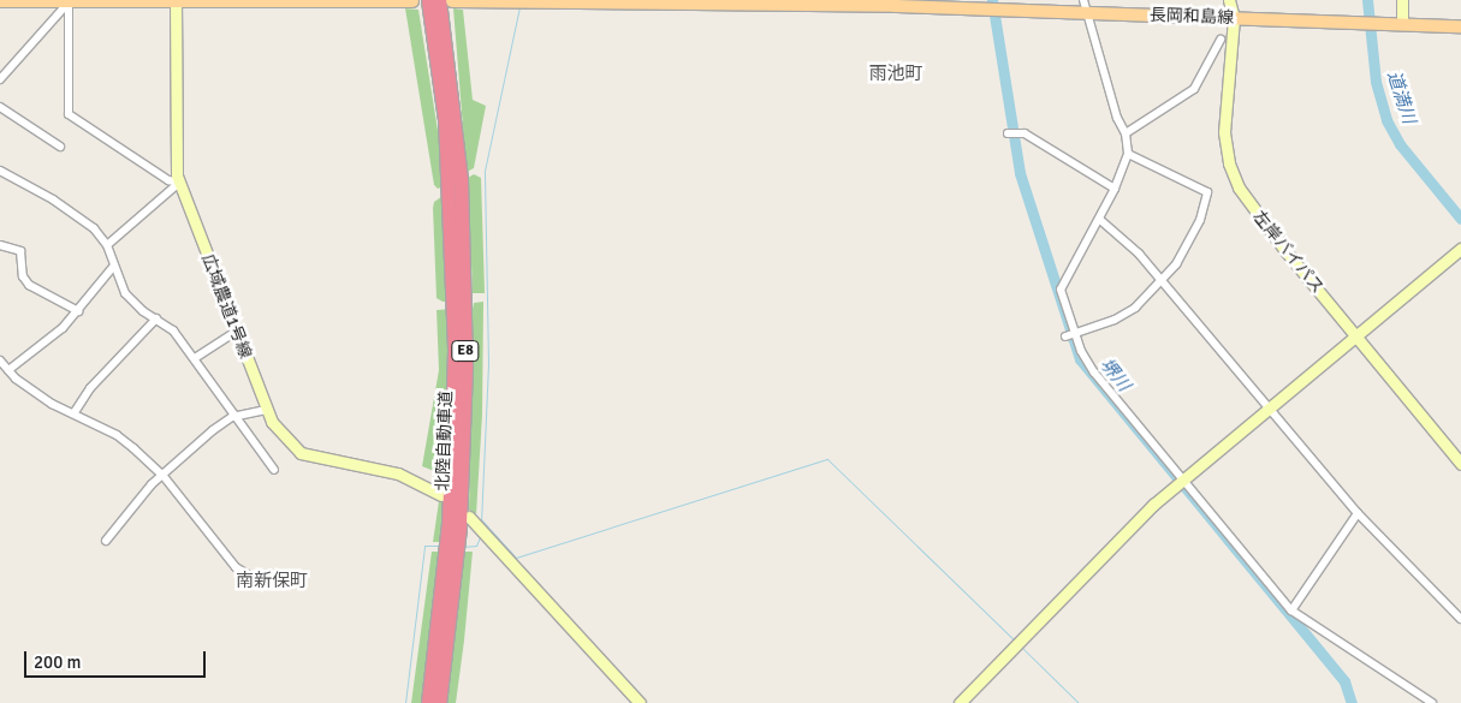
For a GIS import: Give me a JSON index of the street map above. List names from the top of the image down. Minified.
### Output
{"streets":{"highway":["E8","北陸自動車道"],"main road":["長岡和島線"],"street":["左岸バイパス","広域農道1号線"]},"crossings":[["長岡和島線","左岸バイパス"],["長岡和島線","北陸自動車道"]],"districts":["雨池町","南新保町"],"water":["道満川","堺川"],"scale_bar":"200 m"}
